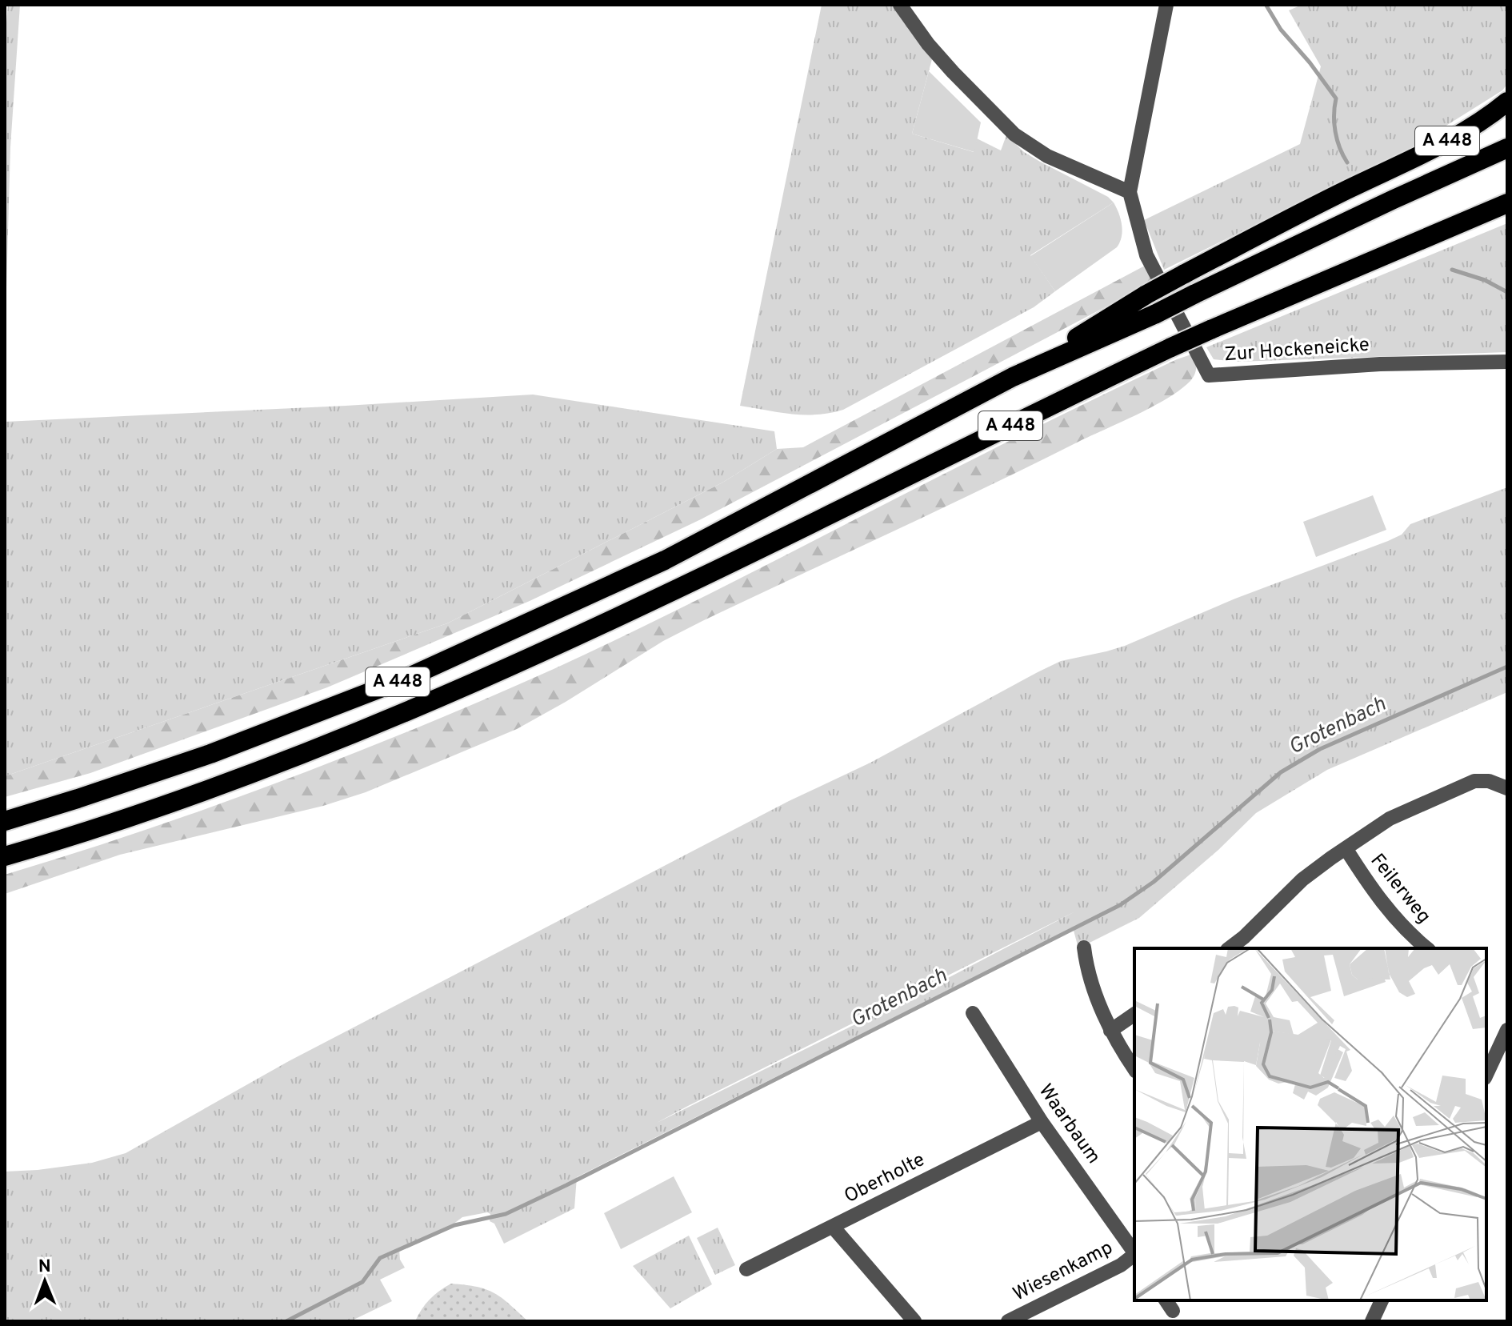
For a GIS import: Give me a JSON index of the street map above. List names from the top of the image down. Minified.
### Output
{"streets":{"highway":["A 448"],"street":["Zur Hockeneicke","Feilerweg","Waarbaum","Oberholte","Wiesenkamp"]},"crossings":[["Waarbaum","Oberholte"]],"water":["Grotenbach"],"north":"top"}
